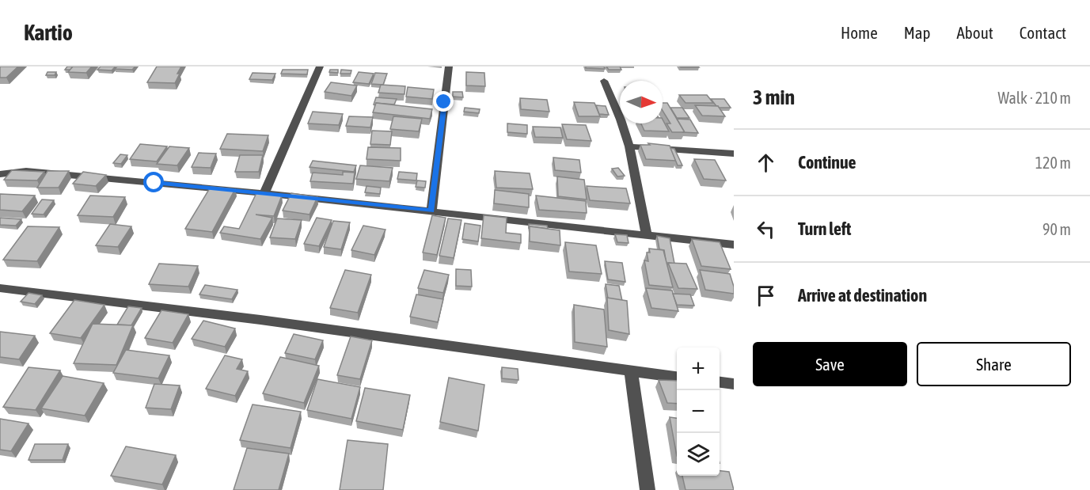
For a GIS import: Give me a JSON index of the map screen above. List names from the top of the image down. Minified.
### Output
{"north":"right","page":{"header":"Kartio","nav":["Home","Map","About","Contact"],"heading":["3 min","Walk · 210 m"],"list":[["Continue","120 m"],["Turn left","90 m"],"Arrive at destination"],"buttons":["Save","Share"],"map_buttons":["+","−"]}}
